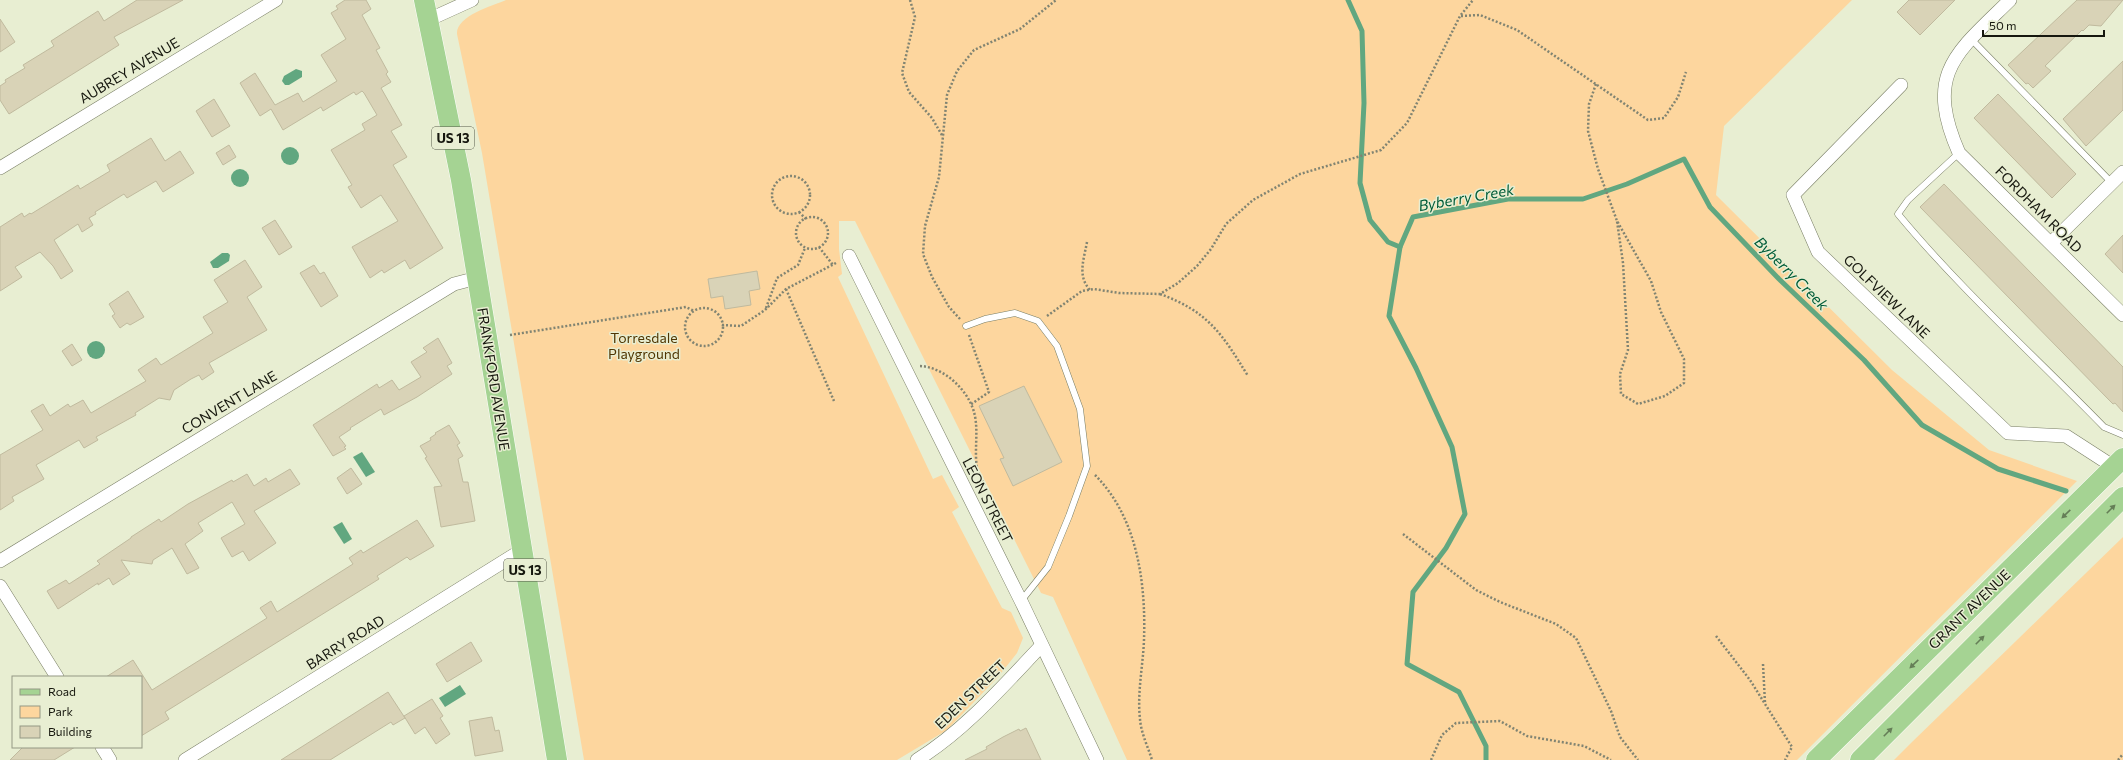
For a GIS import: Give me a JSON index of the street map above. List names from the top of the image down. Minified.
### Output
{"streets":{"main road":["US 13","FRANKFORD AVENUE","GRANT AVENUE"],"street":["AUBREY AVENUE","FORDHAM ROAD","GOLFVIEW LANE","CONVENT LANE","LEON STREET","BARRY ROAD","EDEN STREET"]},"crossings":[["GOLFVIEW LANE","GRANT AVENUE"],["FRANKFORD AVENUE","CONVENT LANE"],["FRANKFORD AVENUE","BARRY ROAD"],["LEON STREET","EDEN STREET"]],"water":["Byberry Creek"],"parks":["Torresdale Playground"],"legend":["Road","Park","Building"],"scale_bar":"50 m"}
